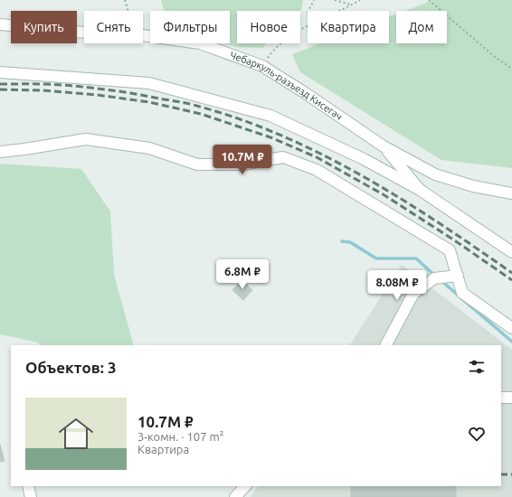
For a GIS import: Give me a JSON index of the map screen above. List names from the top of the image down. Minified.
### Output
{"streets":{"street":["Чебаркуль-разъезд Кисегач"]},"page":{"chip":["Купить","Снять","Фильтры","Новое","Квартира","Дом"],"price":["10.7M ₽","6.8M ₽","8.08M ₽"],"heading":"Объектов: 3","list":[{"name":"10.7M ₽","note":"3-комн. · 107 m² · Квартира"}]}}
